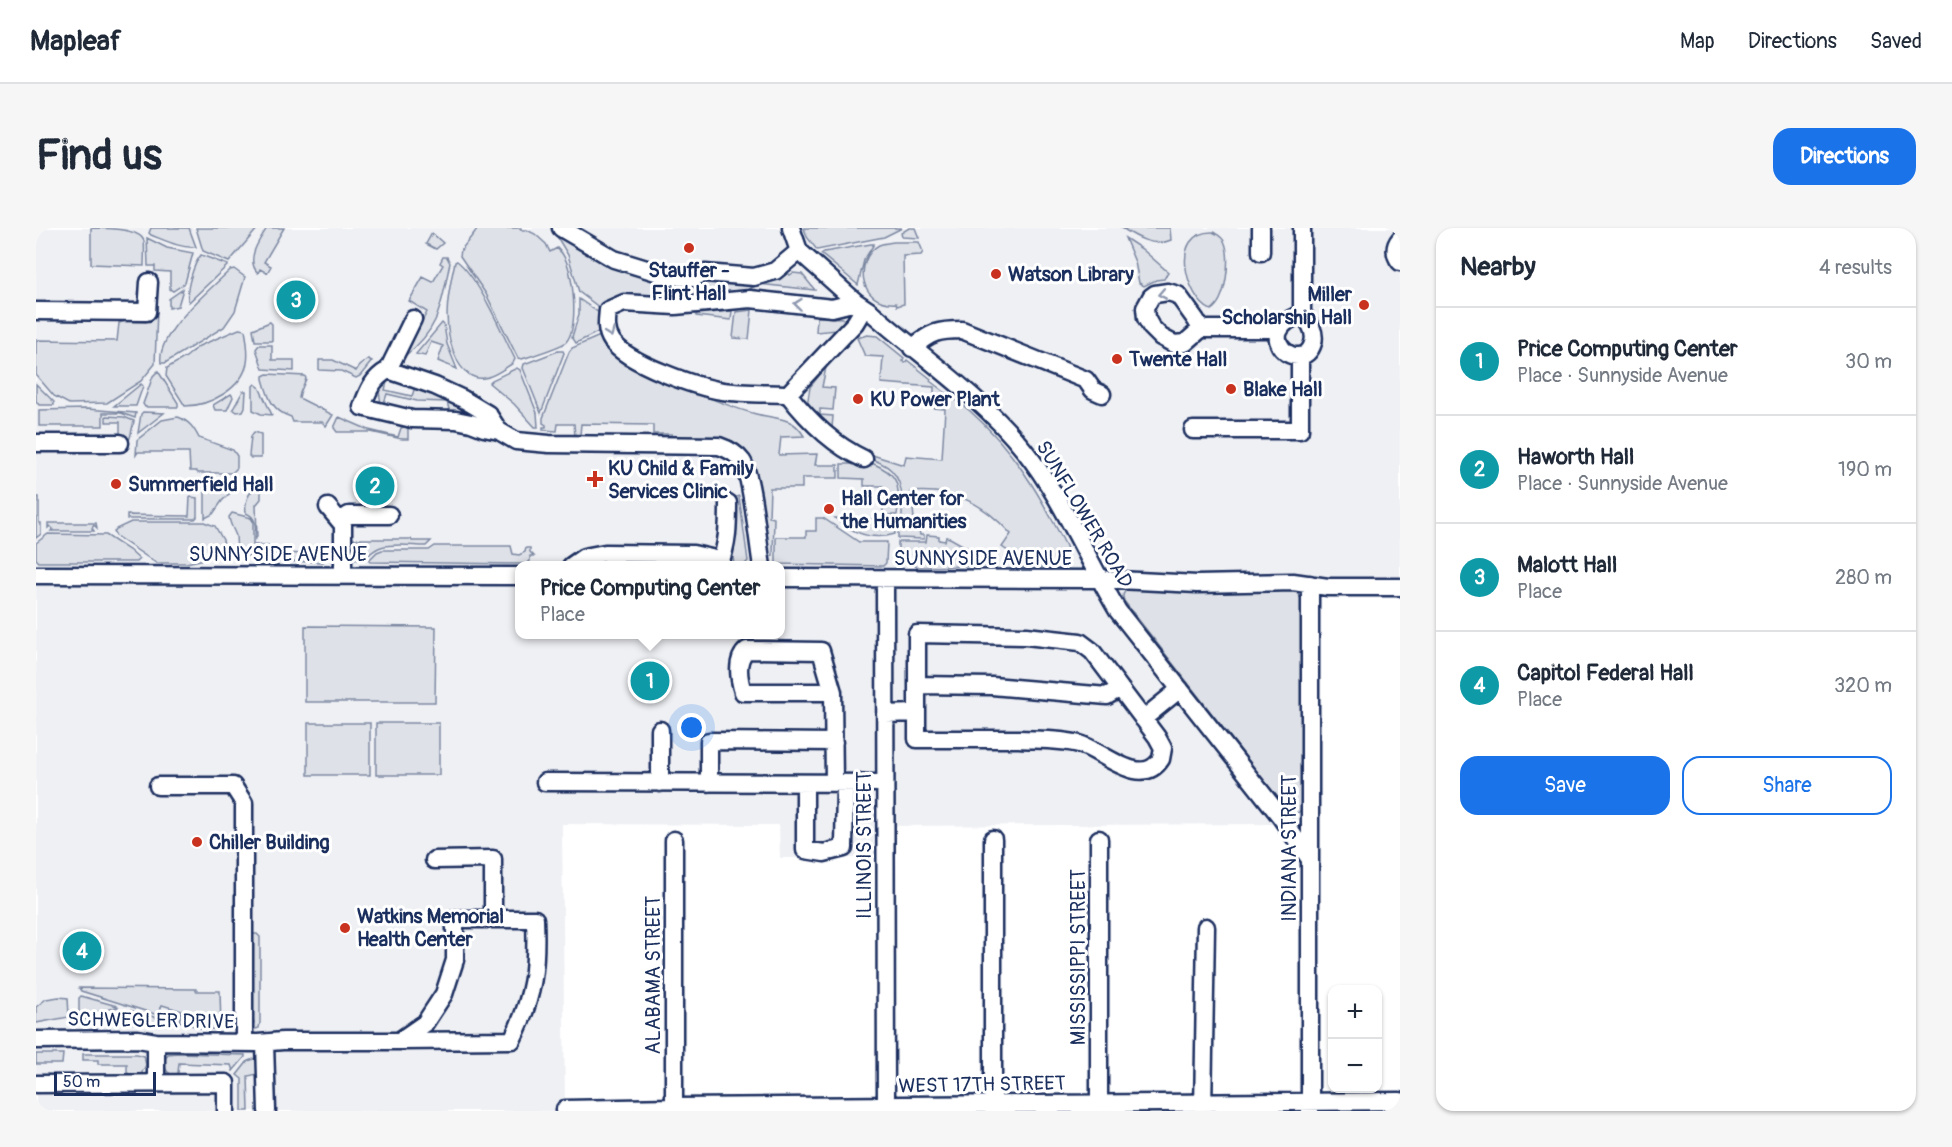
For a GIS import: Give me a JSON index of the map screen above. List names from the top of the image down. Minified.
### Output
{"streets":{"street":["SUNFLOWER ROAD","SUNNYSIDE AVENUE","ILLINOIS STREET","INDIANA STREET","MISSISSIPPI STREET","ALABAMA STREET","SCHWEGLER DRIVE","WEST 17TH STREET"]},"crossings":[["SUNFLOWER ROAD","SUNNYSIDE AVENUE"],["SUNFLOWER ROAD","INDIANA STREET"],["SUNNYSIDE AVENUE","ILLINOIS STREET"],["SUNNYSIDE AVENUE","INDIANA STREET"],["ILLINOIS STREET","WEST 17TH STREET"],["INDIANA STREET","WEST 17TH STREET"],["MISSISSIPPI STREET","WEST 17TH STREET"],["ALABAMA STREET","WEST 17TH STREET"]],"places":{"other":["Stauffer - Flint Hall","Watson Library","Miller Scholarship Hall","Twente Hall","Blake Hall","KU Power Plant","Summerfield Hall","Hall Center for the Humanities","Chiller Building","Watkins Memorial Health Center"],"health":["KU Child & Family Services Clinic"]},"scale_bar":"50 m","page":{"header":"Mapleaf","nav":["Map","Directions","Saved"],"buttons":["Directions",["Save","Share"]],"title":"Find us","heading":["Nearby","4 results"],"pins":["3","2","1","4"],"list":[{"mark":"1","name":"Price Computing Center","note":"Place · Sunnyside Avenue","value":"30 m"},{"mark":"2","name":"Haworth Hall","note":"Place · Sunnyside Avenue","value":"190 m"},{"mark":"3","name":"Malott Hall","note":"Place","value":"280 m"},{"mark":"4","name":"Capitol Federal Hall","note":"Place","value":"320 m"}],"popup":["Price Computing Center","Place"],"map_buttons":["+","−"],"scale":"50 m"}}
